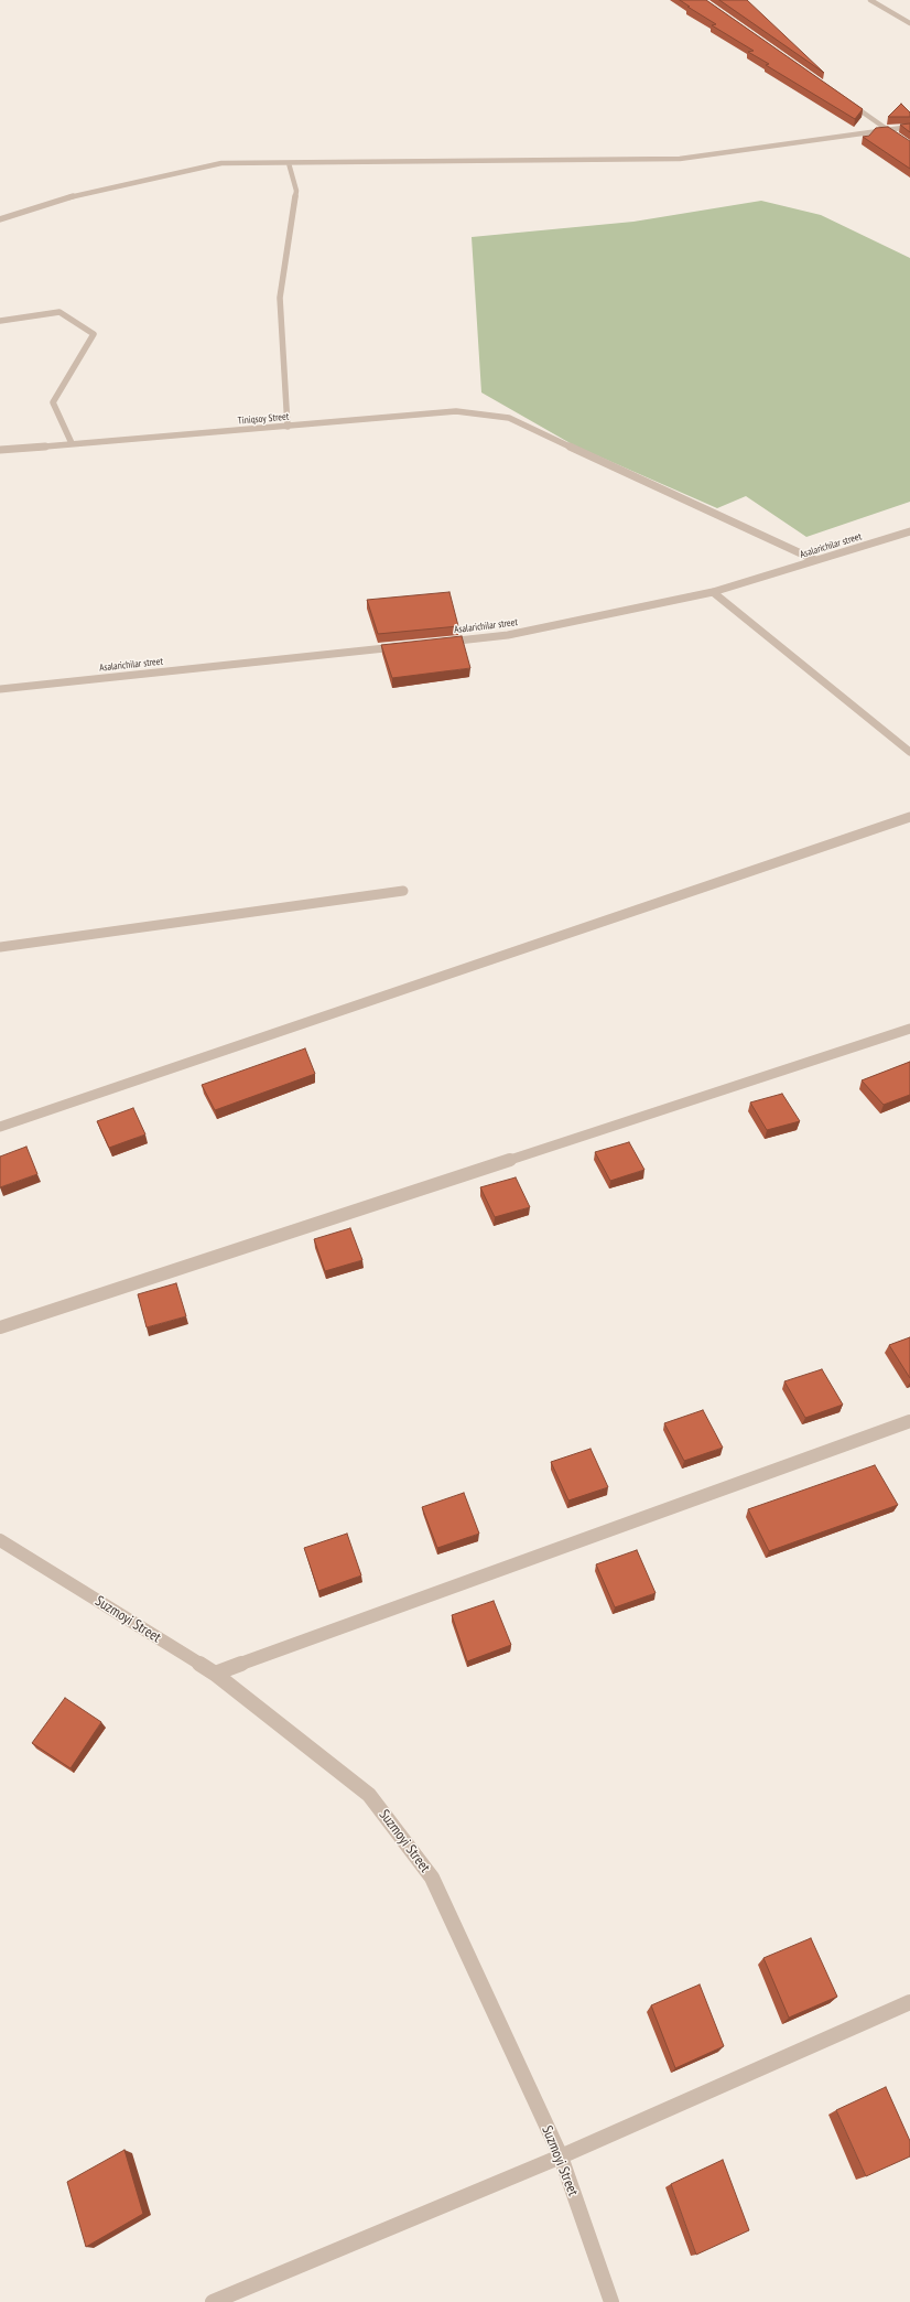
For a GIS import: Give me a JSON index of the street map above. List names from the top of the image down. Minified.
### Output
{"streets":{"street":["Tiniqsoy Street","Asalarichilar street","Suzmoyi Street"]},"crossings":[["Tiniqsoy Street","Asalarichilar street"]]}
